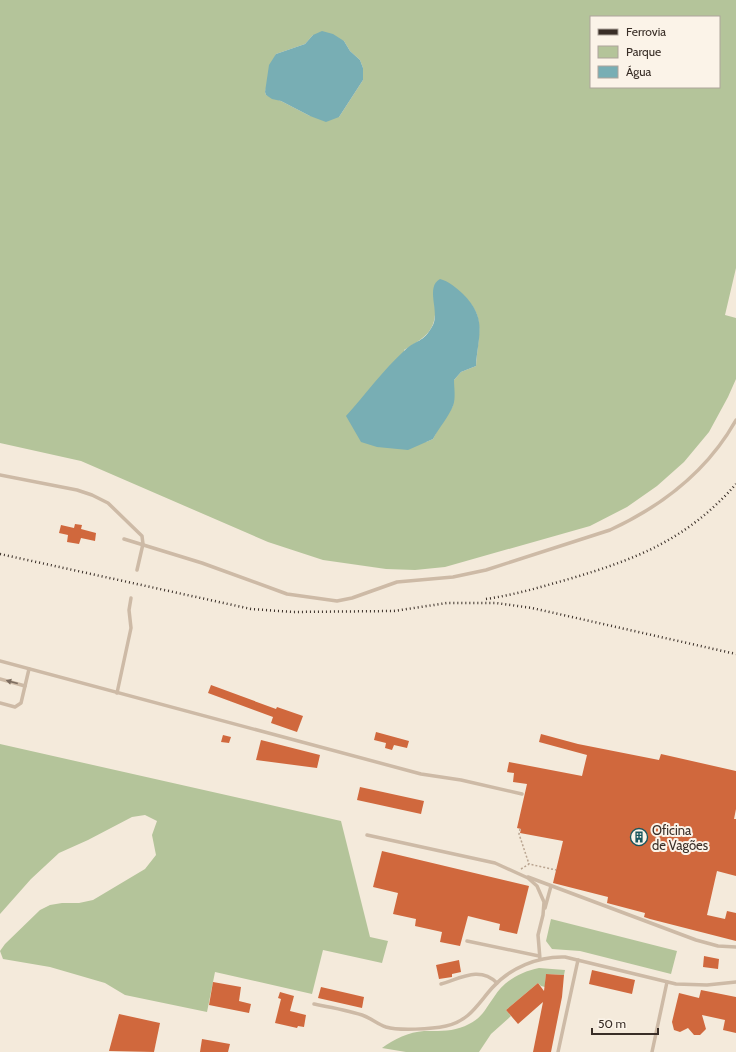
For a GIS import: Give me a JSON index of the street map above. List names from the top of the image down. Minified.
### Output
{"places":{"building":["Oficina de Vagões"]},"legend":["Ferrovia","Parque","Água"],"scale_bar":"50 m"}
